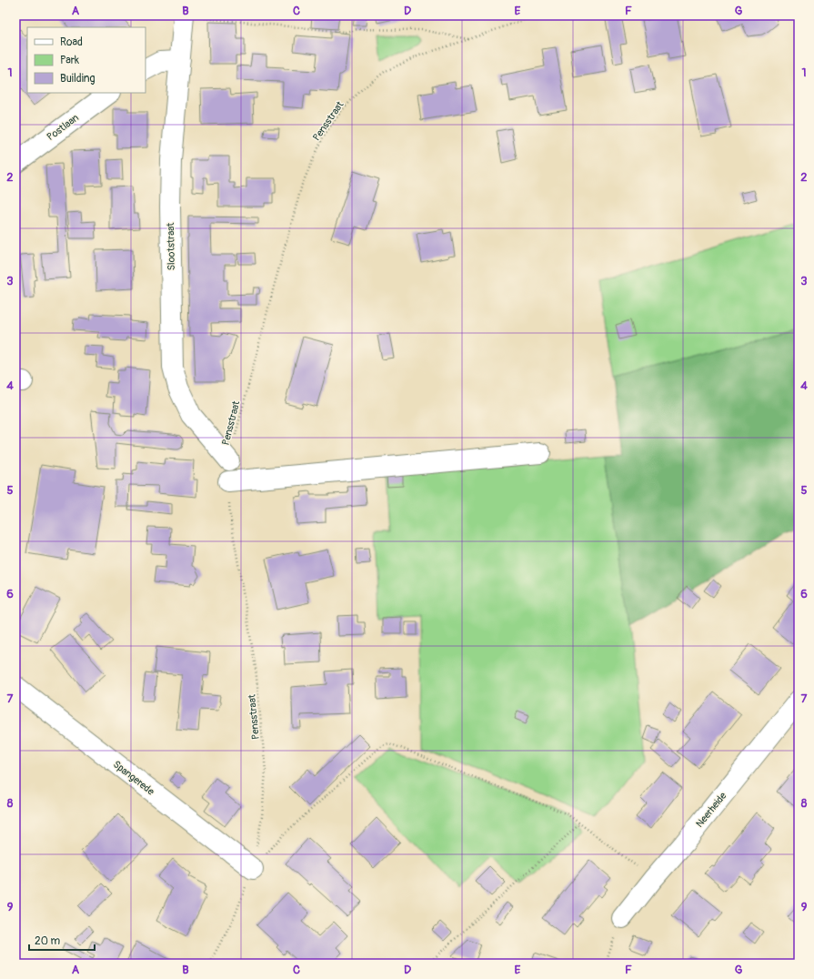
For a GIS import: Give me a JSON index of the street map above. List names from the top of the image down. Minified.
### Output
{"streets":{"street":["Postlaan","Slootstraat","Spangerede","Neerheide"],"path":["Pensstraat"]},"crossings":[["Pensstraat","Slootstraat"],["Pensstraat","Spangerede"]],"legend":["Road","Park","Building"],"scale_bar":"20 m","grid":{"columns":["A","B","C","D","E","F","G"],"rows":["1","2","3","4","5","6","7","8","9"]}}
